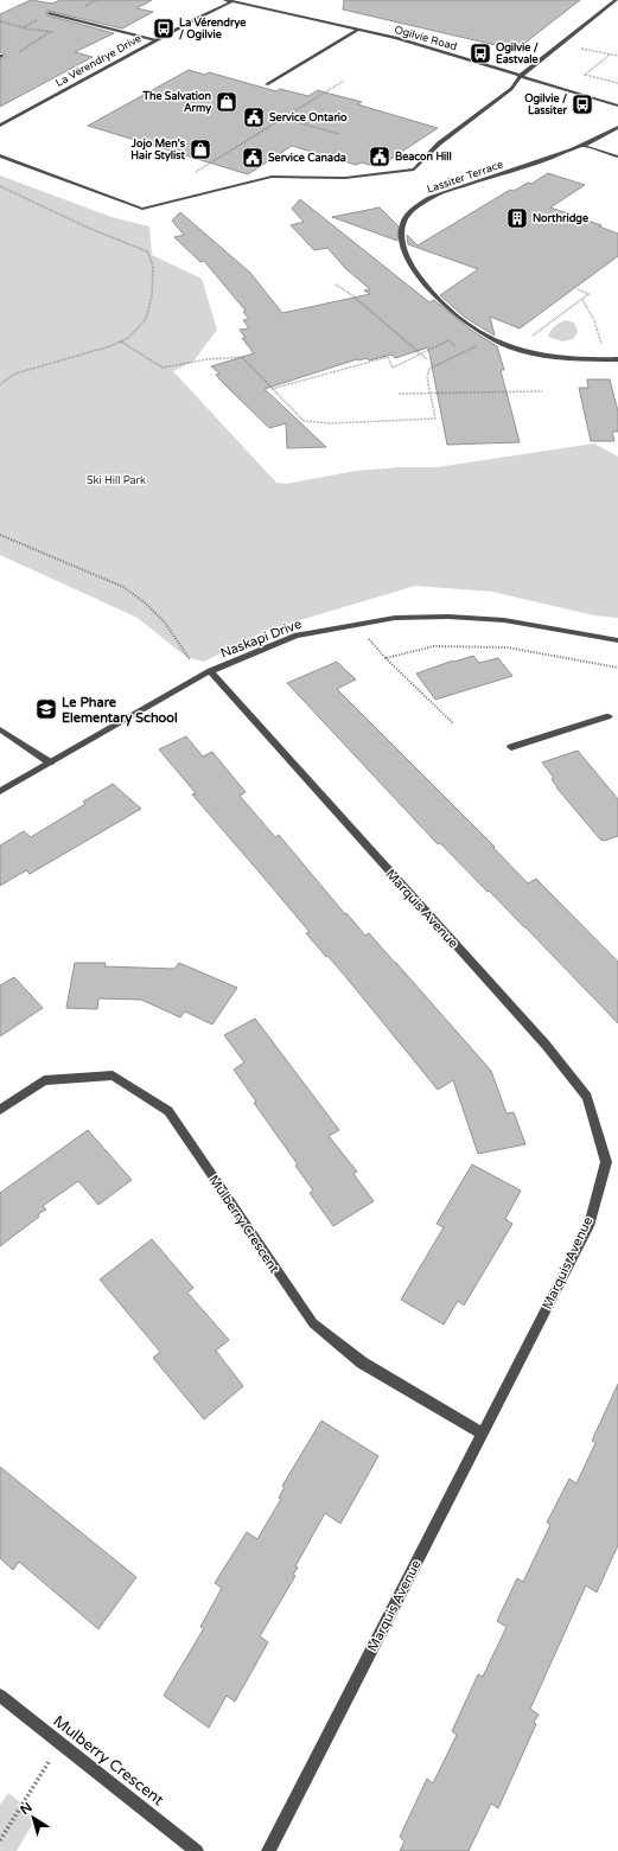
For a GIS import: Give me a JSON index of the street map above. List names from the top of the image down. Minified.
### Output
{"streets":{"street":["Ogilvie Road","La Vérendrye Drive","Lassiter Terrace","Naskapi Drive","Marquis Avenue","Mulberry Crescent"]},"crossings":[["Ogilvie Road","La Vérendrye Drive"],["Naskapi Drive","Marquis Avenue"],["Marquis Avenue","Mulberry Crescent"]],"parks":["Ski Hill Park"],"places":{"bus stop":["La Vérendrye / Ogilvie","Ogilvie / Eastvale","Ogilvie / Lassiter"],"shop":["The Salvation Army","Jojo Men's Hair Stylist"],"public building":["Service Ontario","Beacon Hill","Service Canada"],"building":["Northridge"],"school or university":["Le Phare Elementary School"]},"north":"top left"}
